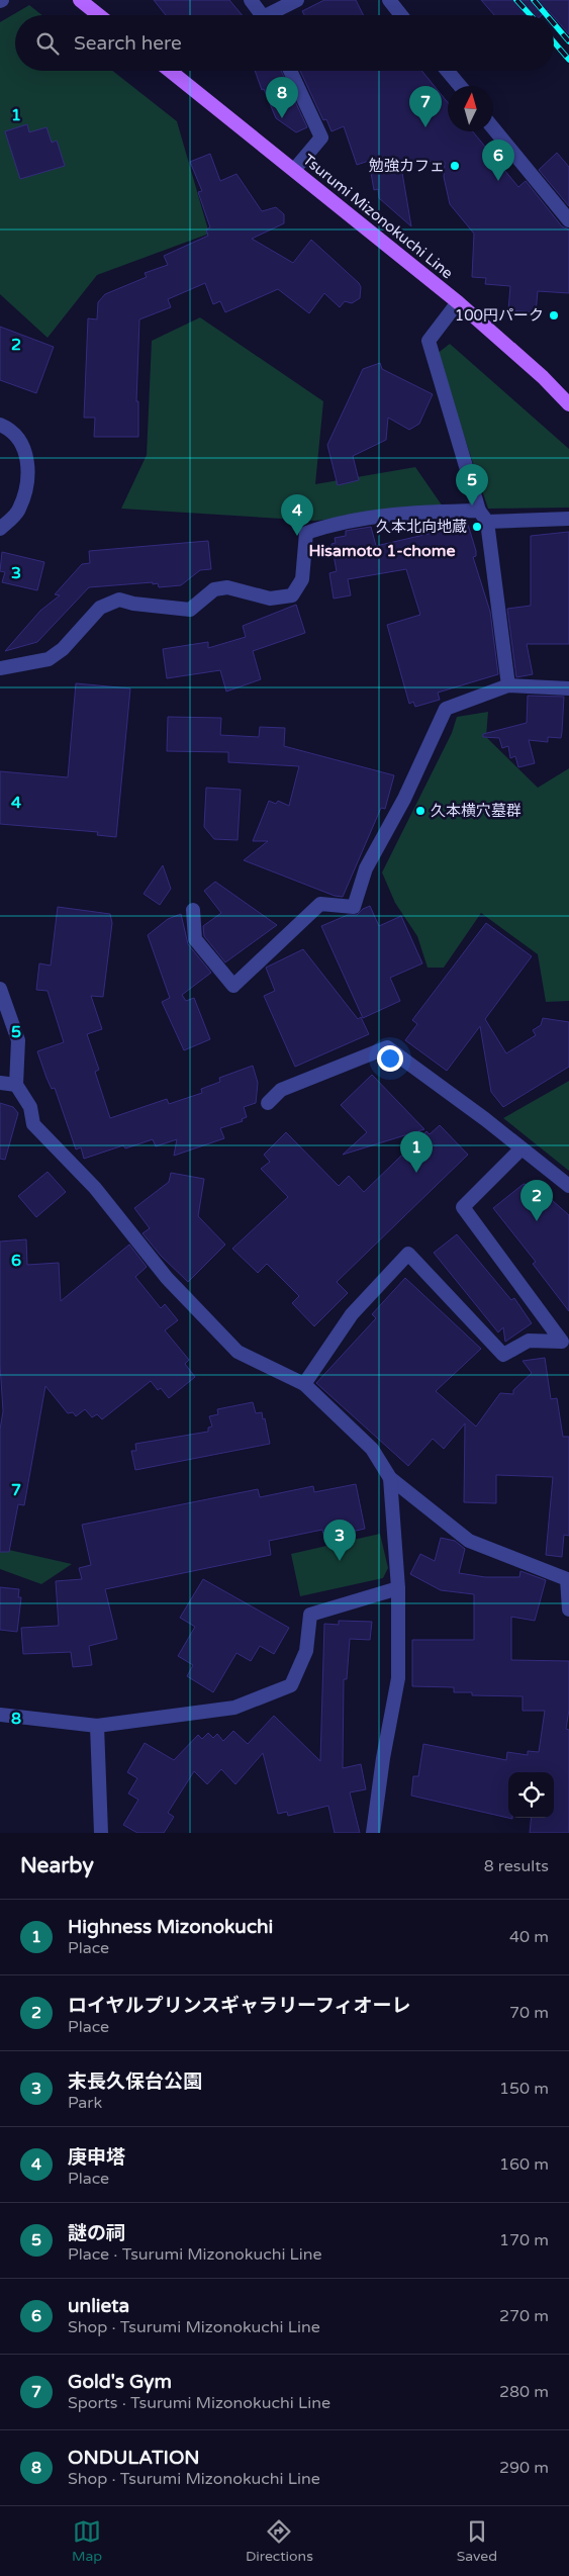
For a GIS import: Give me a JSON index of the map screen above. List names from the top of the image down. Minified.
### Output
{"streets":{"main road":["Tsurumi Mizonokuchi Line"]},"districts":["Hisamoto 1-chome"],"places":["勉強カフェ","100円パーク","久本北向地蔵","久本横穴墓群"],"north":"top","page":{"search":"Search here","pins":["8","7","6","5","4","1","2","3"],"heading":["Nearby","8 results"],"list":[{"mark":"1","name":"Highness Mizonokuchi","note":"Place","value":"40 m"},{"mark":"2","name":"ロイヤルプリンスギャラリーフィオーレ","note":"Place","value":"70 m"},{"mark":"3","name":"末長久保台公園","note":"Park","value":"150 m"},{"mark":"4","name":"庚申塔","note":"Place","value":"160 m"},{"mark":"5","name":"謎の祠","note":"Place · Tsurumi Mizonokuchi Line","value":"170 m"},{"mark":"6","name":"unlieta","note":"Shop · Tsurumi Mizonokuchi Line","value":"270 m"},{"mark":"7","name":"Gold's Gym","note":"Sports · Tsurumi Mizonokuchi Line","value":"280 m"},{"mark":"8","name":"ONDULATION","note":"Shop · Tsurumi Mizonokuchi Line","value":"290 m"}],"nav":["Map","Directions","Saved"]},"grid":{"rows":["1","2","3","4","5","6","7","8"]}}
